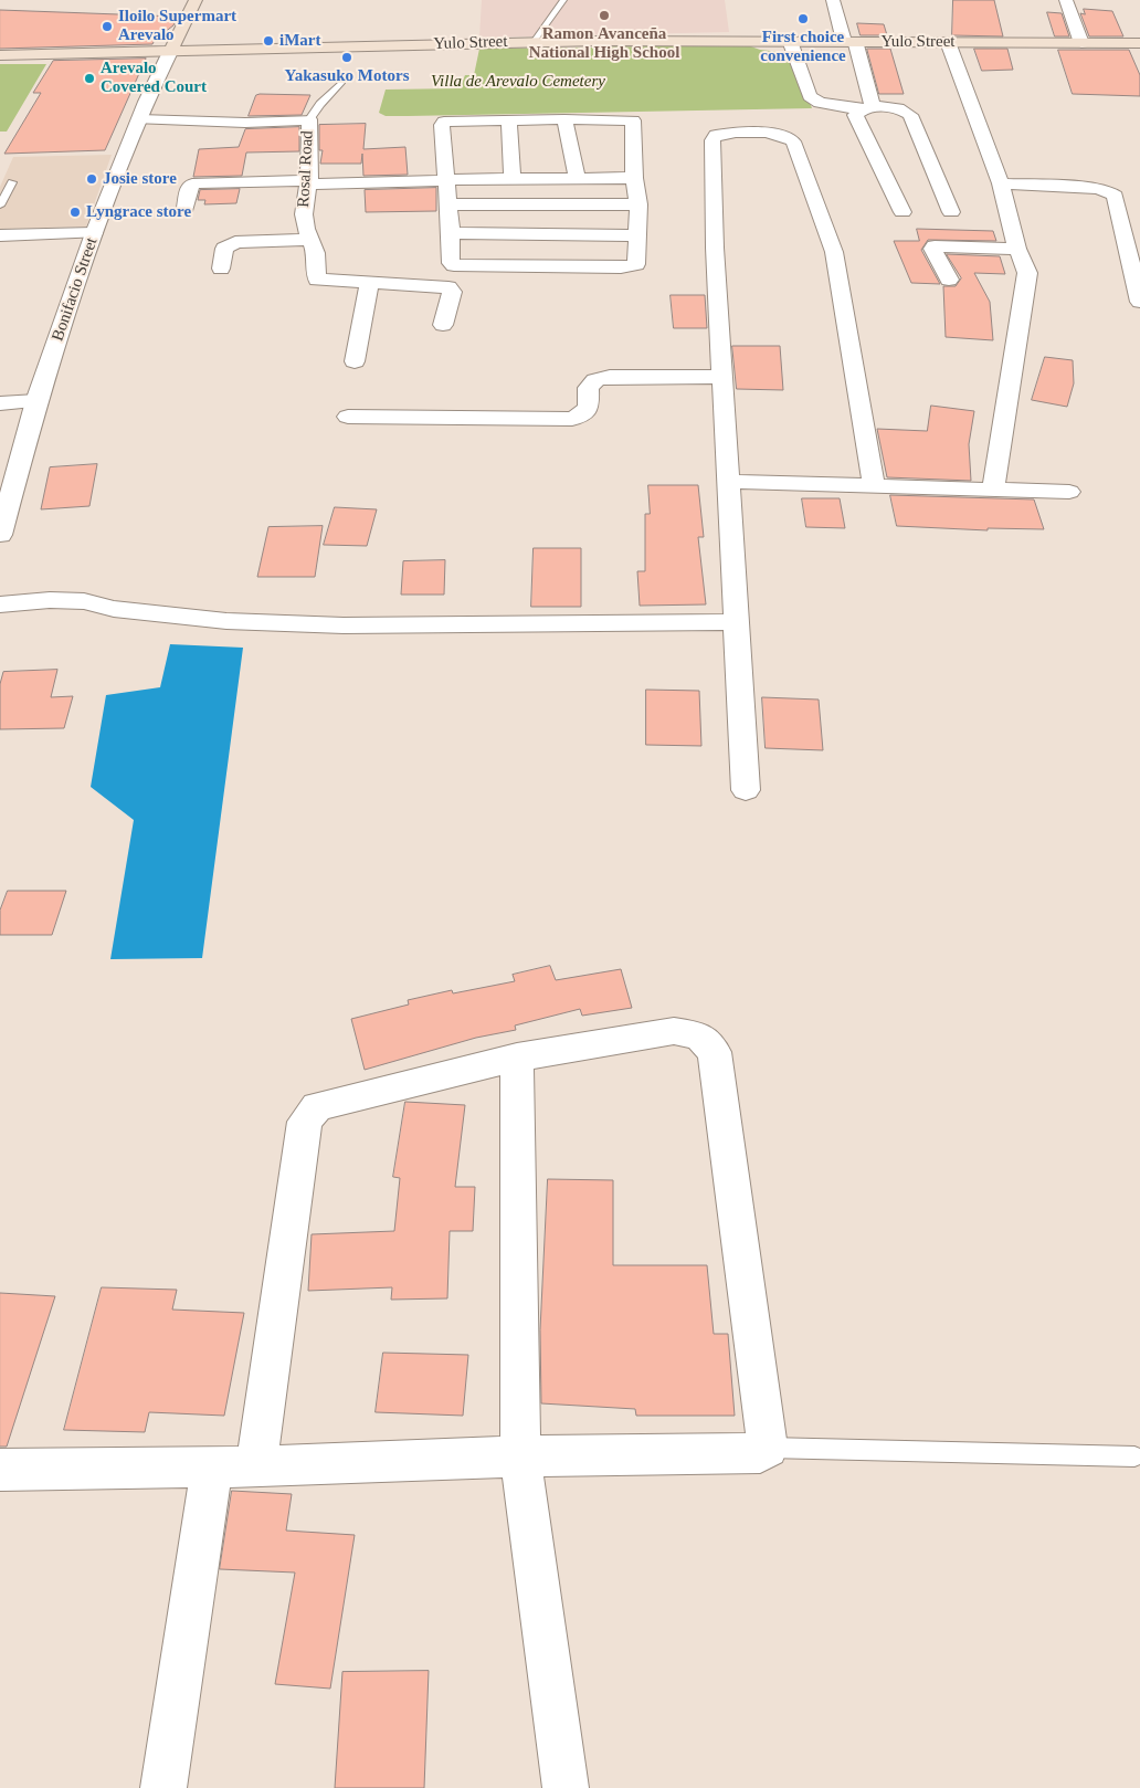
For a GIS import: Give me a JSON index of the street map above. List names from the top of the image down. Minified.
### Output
{"streets":{"main road":["Yulo Street"],"street":["Rosal Road","Bonifacio Street"]},"crossings":[["Yulo Street","Bonifacio Street"],["Rosal Road","Bonifacio Street"]],"parks":["Villa de Arevalo Cemetery"],"places":["Ramon Avanceña National High School","First choice convenience","Iloilo Supermart Arevalo","iMart","Yakasuko Motors","Arevalo Covered Court","Josie store","Lyngrace store"]}
